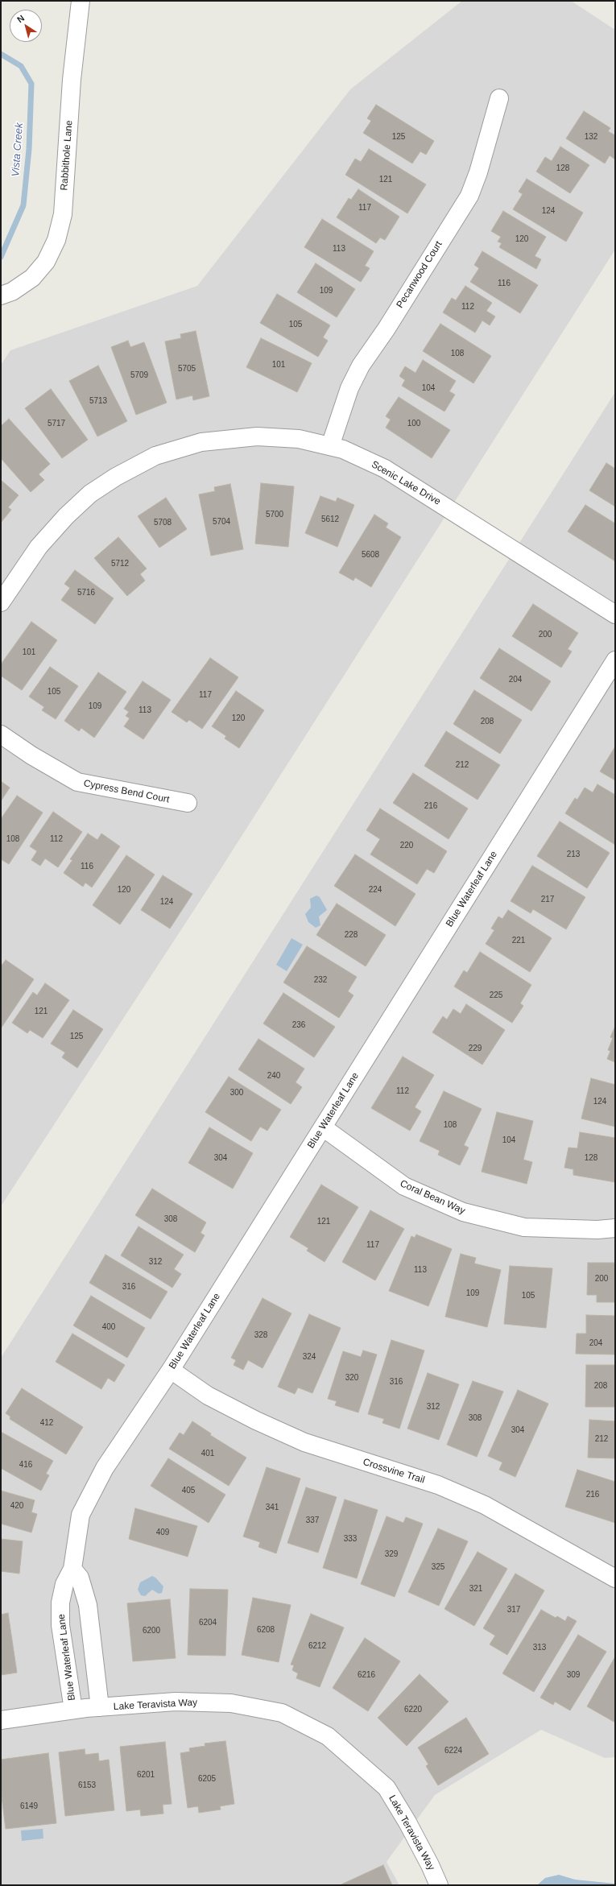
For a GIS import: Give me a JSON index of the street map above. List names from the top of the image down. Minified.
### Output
{"streets":{"street":["Rabbithole Lane","Pecanwood Court","Scenic Lake Drive","Cypress Bend Court","Blue Waterleaf Lane","Coral Bean Way","Crossvine Trail","Lake Teravista Way"]},"crossings":[["Pecanwood Court","Scenic Lake Drive"],["Blue Waterleaf Lane","Coral Bean Way"],["Blue Waterleaf Lane","Crossvine Trail"],["Blue Waterleaf Lane","Lake Teravista Way"]],"water":["Vista Creek"],"house_numbers":["125","132","128","121","117","124","120","113","116","109","112","105","108","101","5705","5709","104","5713","5717","100","5700","5612","5704","5708","5608","5712","5716","200","101","204","105","117","109","113","120","208","212","216","108","112","220","213","116","120","224","217","124","228","221","232","225","121","236","125","229","240","112","300","124","108","104","304","128","308","121","117","312","113","200","316","109","105","400","328","204","324","320","316","208","312","308","412","304","212","401","416","405","216","420","341","337","409","333","329","325","321","317","6204","6208","6200","6212","313","6216","309","6220","6224","6201","6205","6153","6149"],"north":"top left"}
